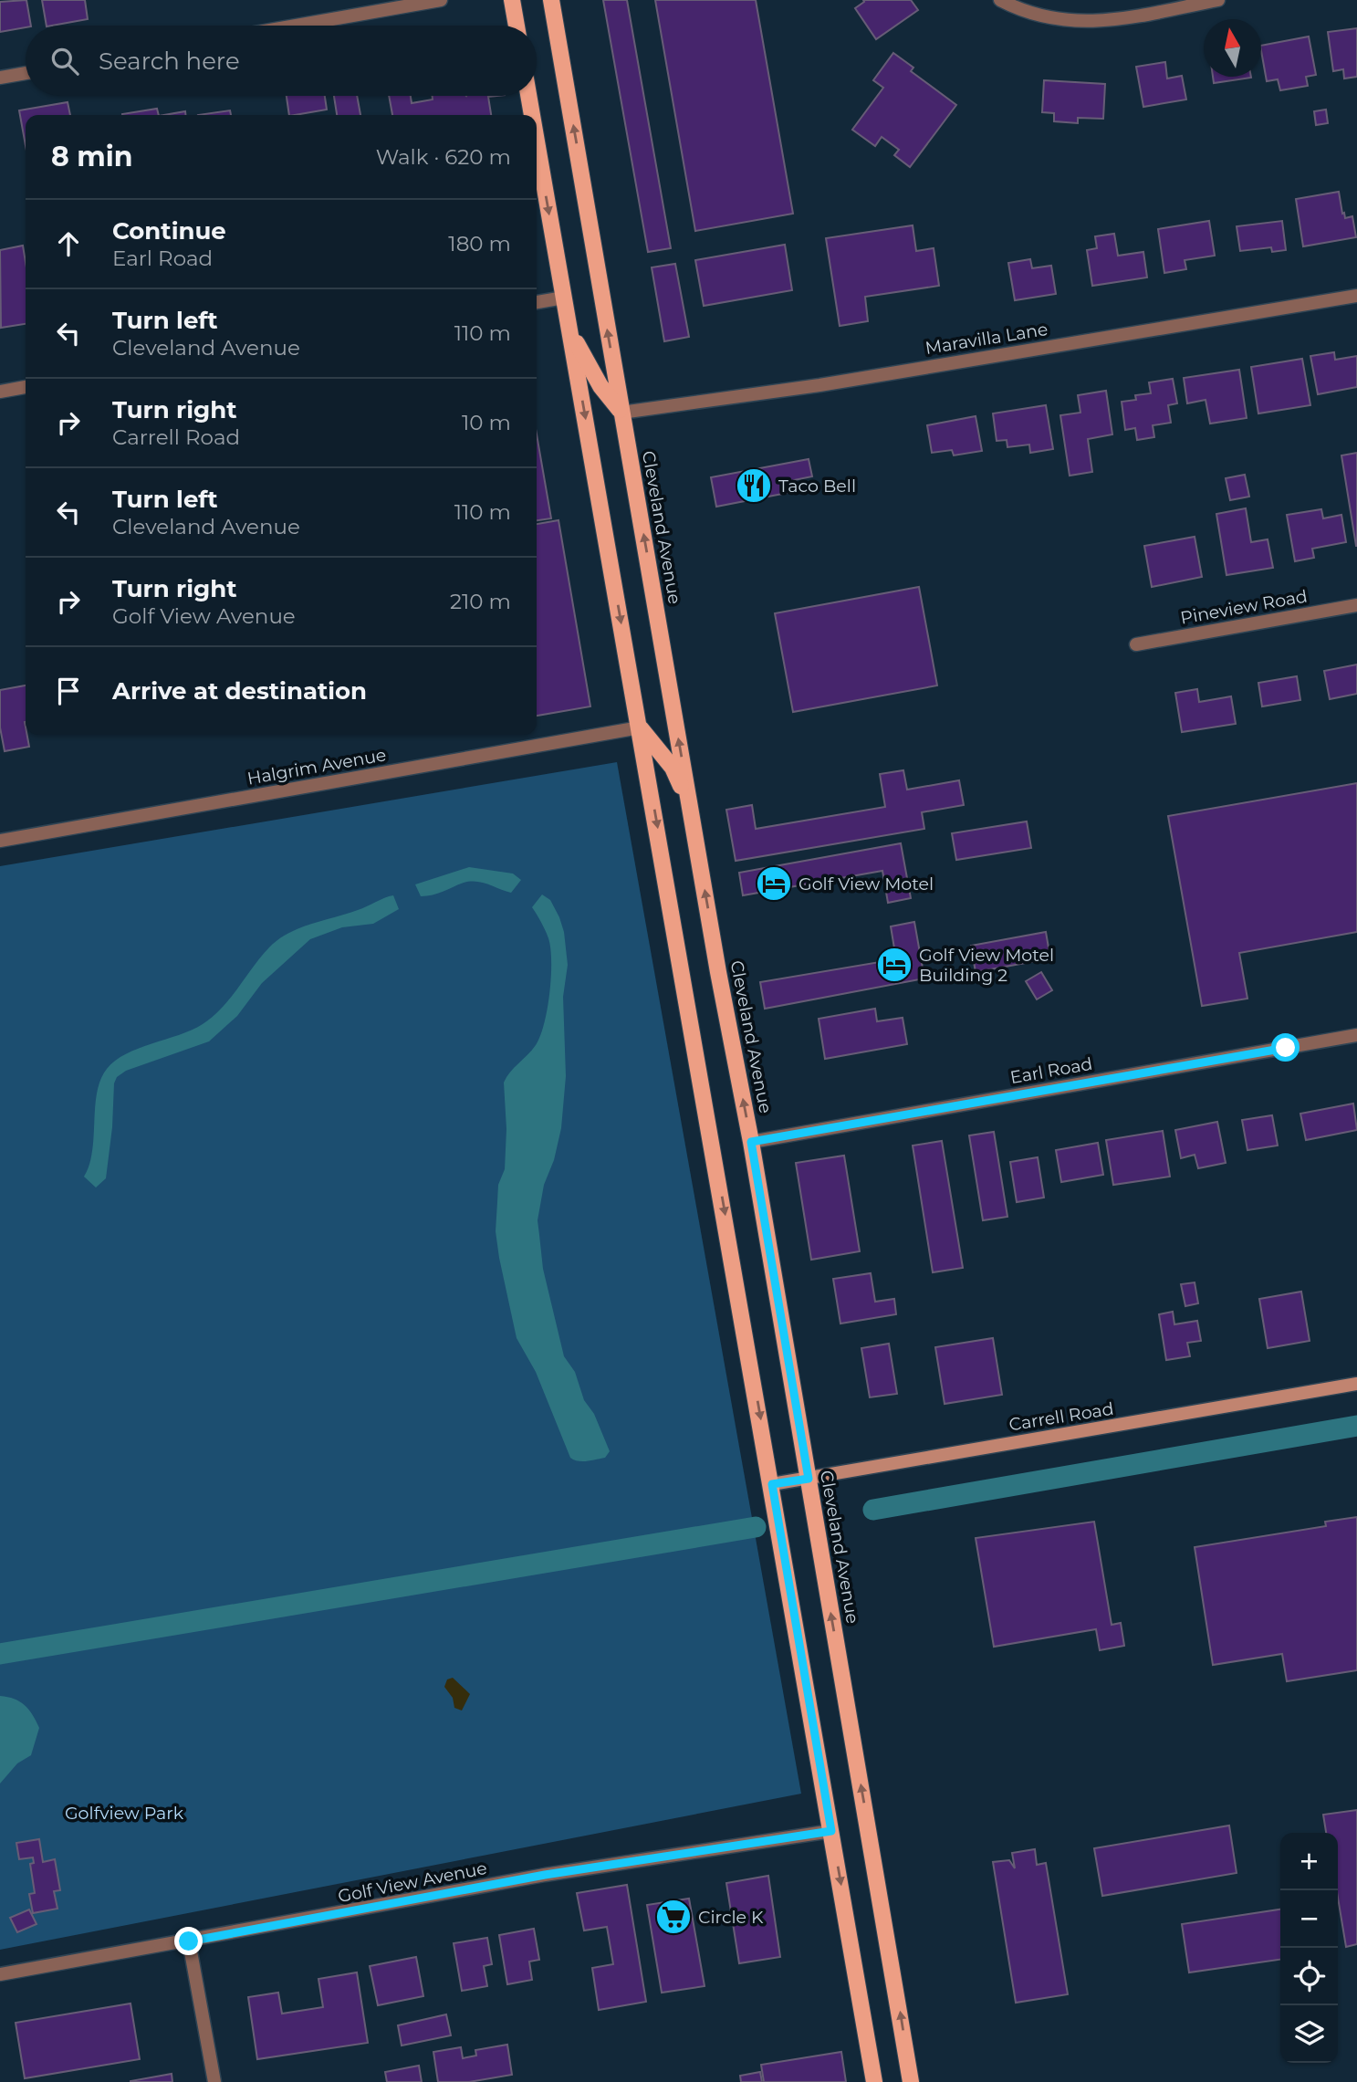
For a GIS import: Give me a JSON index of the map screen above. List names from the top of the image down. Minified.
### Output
{"streets":{"main road":["Cleveland Avenue"],"street":["Maravilla Lane","Pineview Road","Halgrim Avenue","Earl Road","Carrell Road","Golf View Avenue"]},"crossings":[["Maravilla Lane","Cleveland Avenue"],["Cleveland Avenue","Earl Road"],["Cleveland Avenue","Carrell Road"]],"parks":["Golfview Park"],"places":{"restaurant":["Taco Bell"],"hotel":["Golf View Motel","Golf View Motel Building 2"],"supermarket":["Circle K"]},"north":"top","page":{"search":"Search here","heading":["8 min","Walk · 620 m"],"list":[["Continue","Earl Road","180 m"],["Turn left","Cleveland Avenue","110 m"],["Turn right","Carrell Road","10 m"],["Turn left","Cleveland Avenue","110 m"],["Turn right","Golf View Avenue","210 m"],"Arrive at destination"],"map_buttons":["+","−"]}}
